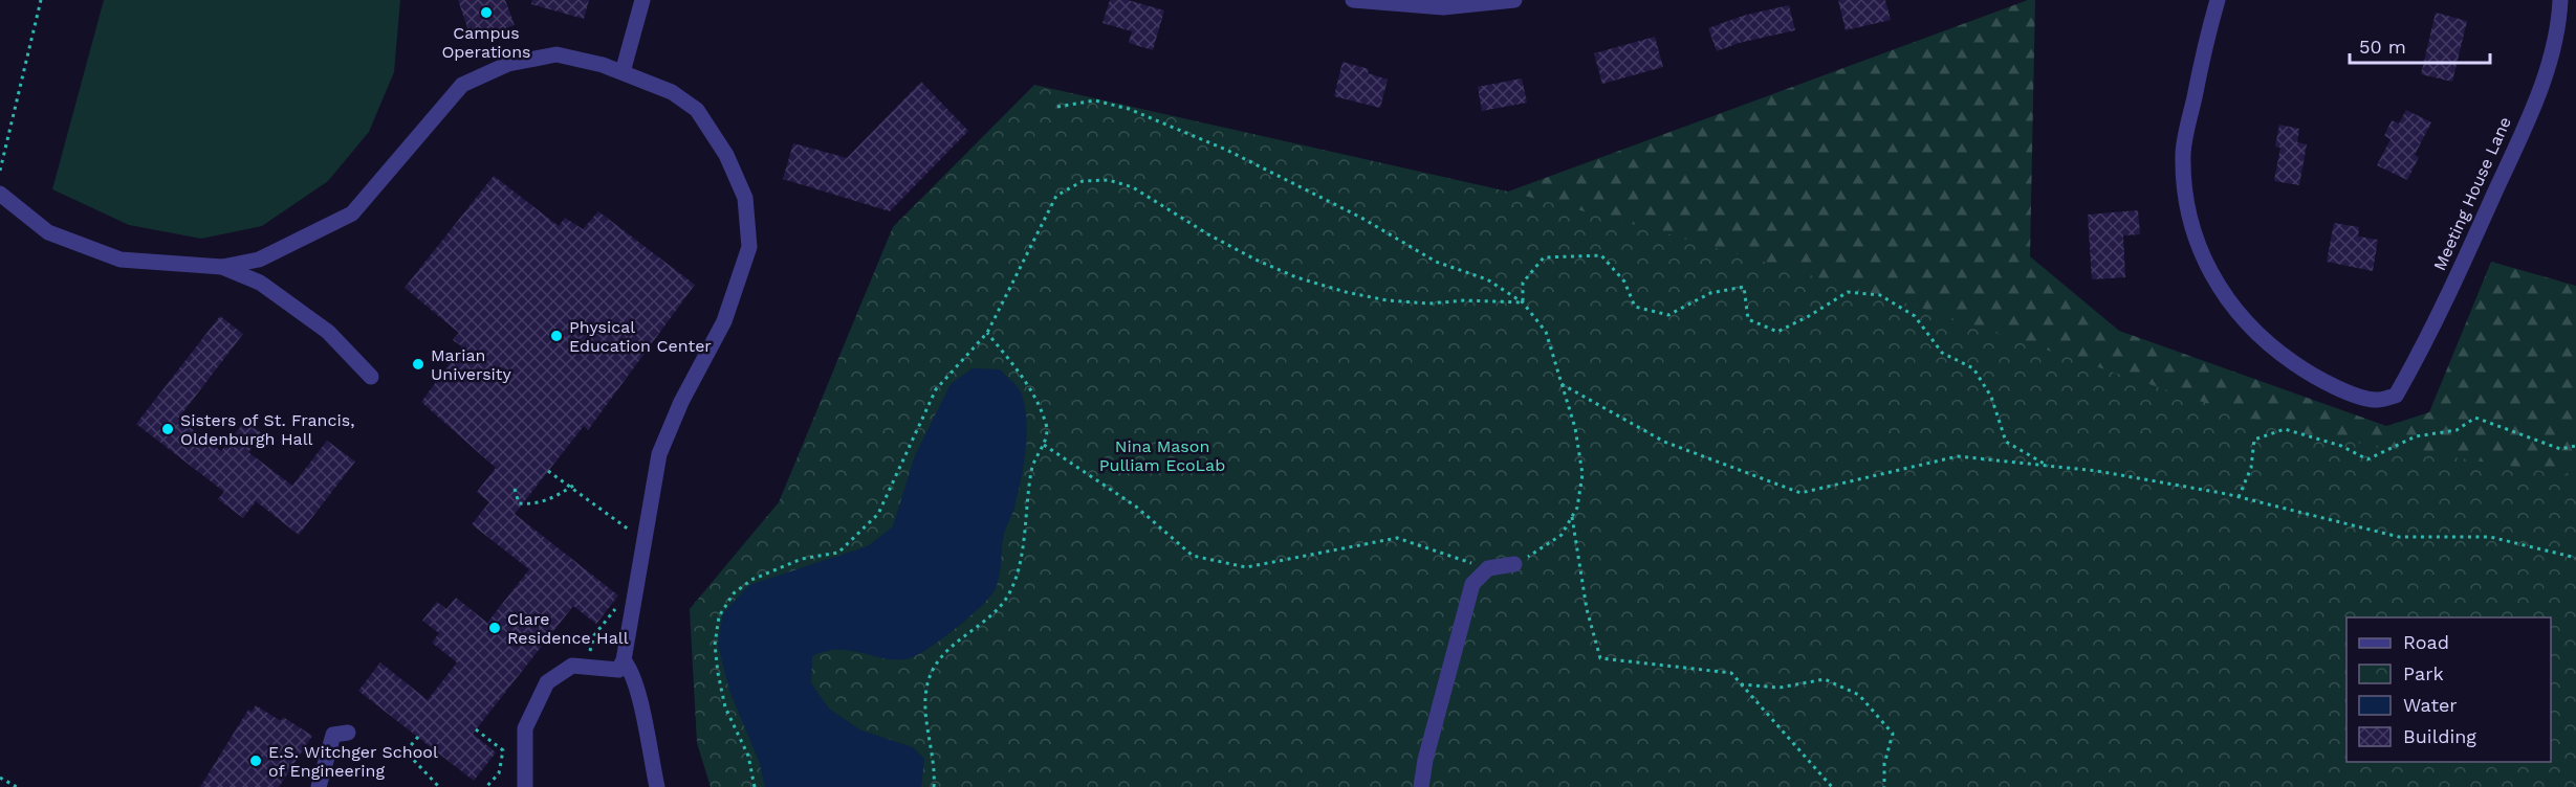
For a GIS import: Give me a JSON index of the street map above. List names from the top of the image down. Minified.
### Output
{"streets":{"street":["Meeting House Lane"]},"parks":["Nina Mason Pulliam EcoLab"],"places":["Campus Operations","Physical Education Center","Marian University","Sisters of St. Francis, Oldenburgh Hall","Clare Residence Hall","E.S. Witchger School of Engineering"],"legend":["Road","Park","Water","Building"],"scale_bar":"50 m"}
